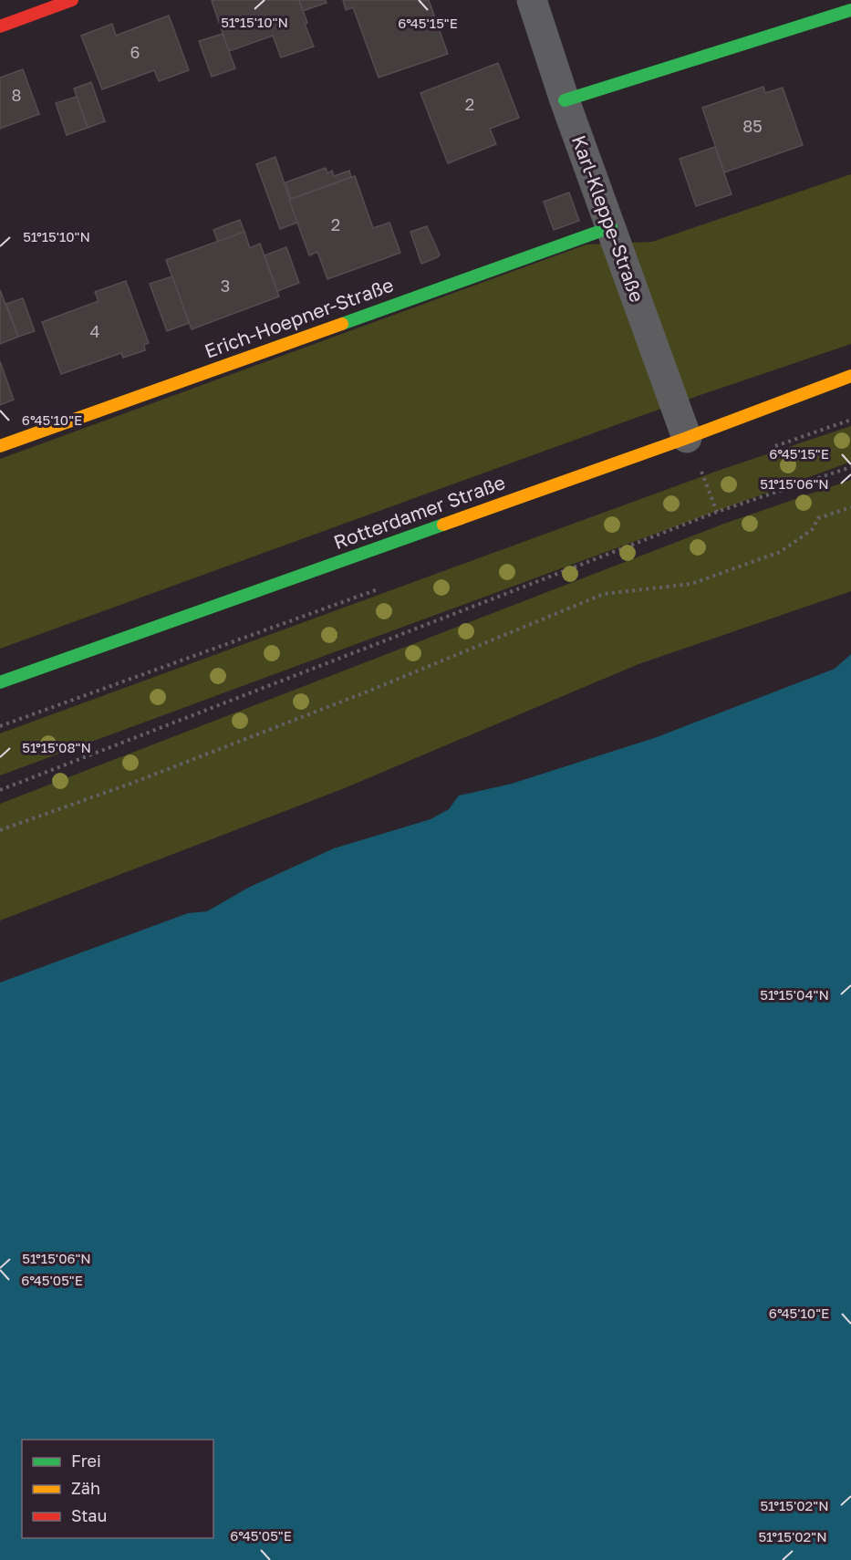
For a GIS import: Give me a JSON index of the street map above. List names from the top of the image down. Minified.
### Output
{"streets":{"street":["Karl-Kleppe-Straße","Erich-Hoepner-Straße","Rotterdamer Straße"]},"crossings":[["Karl-Kleppe-Straße","Erich-Hoepner-Straße"],["Karl-Kleppe-Straße","Rotterdamer Straße"]],"house_numbers":["6","8","2","85","2","3","4"],"legend":["Frei","Zäh","Stau"],"coordinates":["51°15'10\"N","6°45'15\"E","6°45'10\"E","51°15'06\"N","51°15'08\"N","51°15'04\"N","6°45'05\"E","51°15'02\"N"]}
